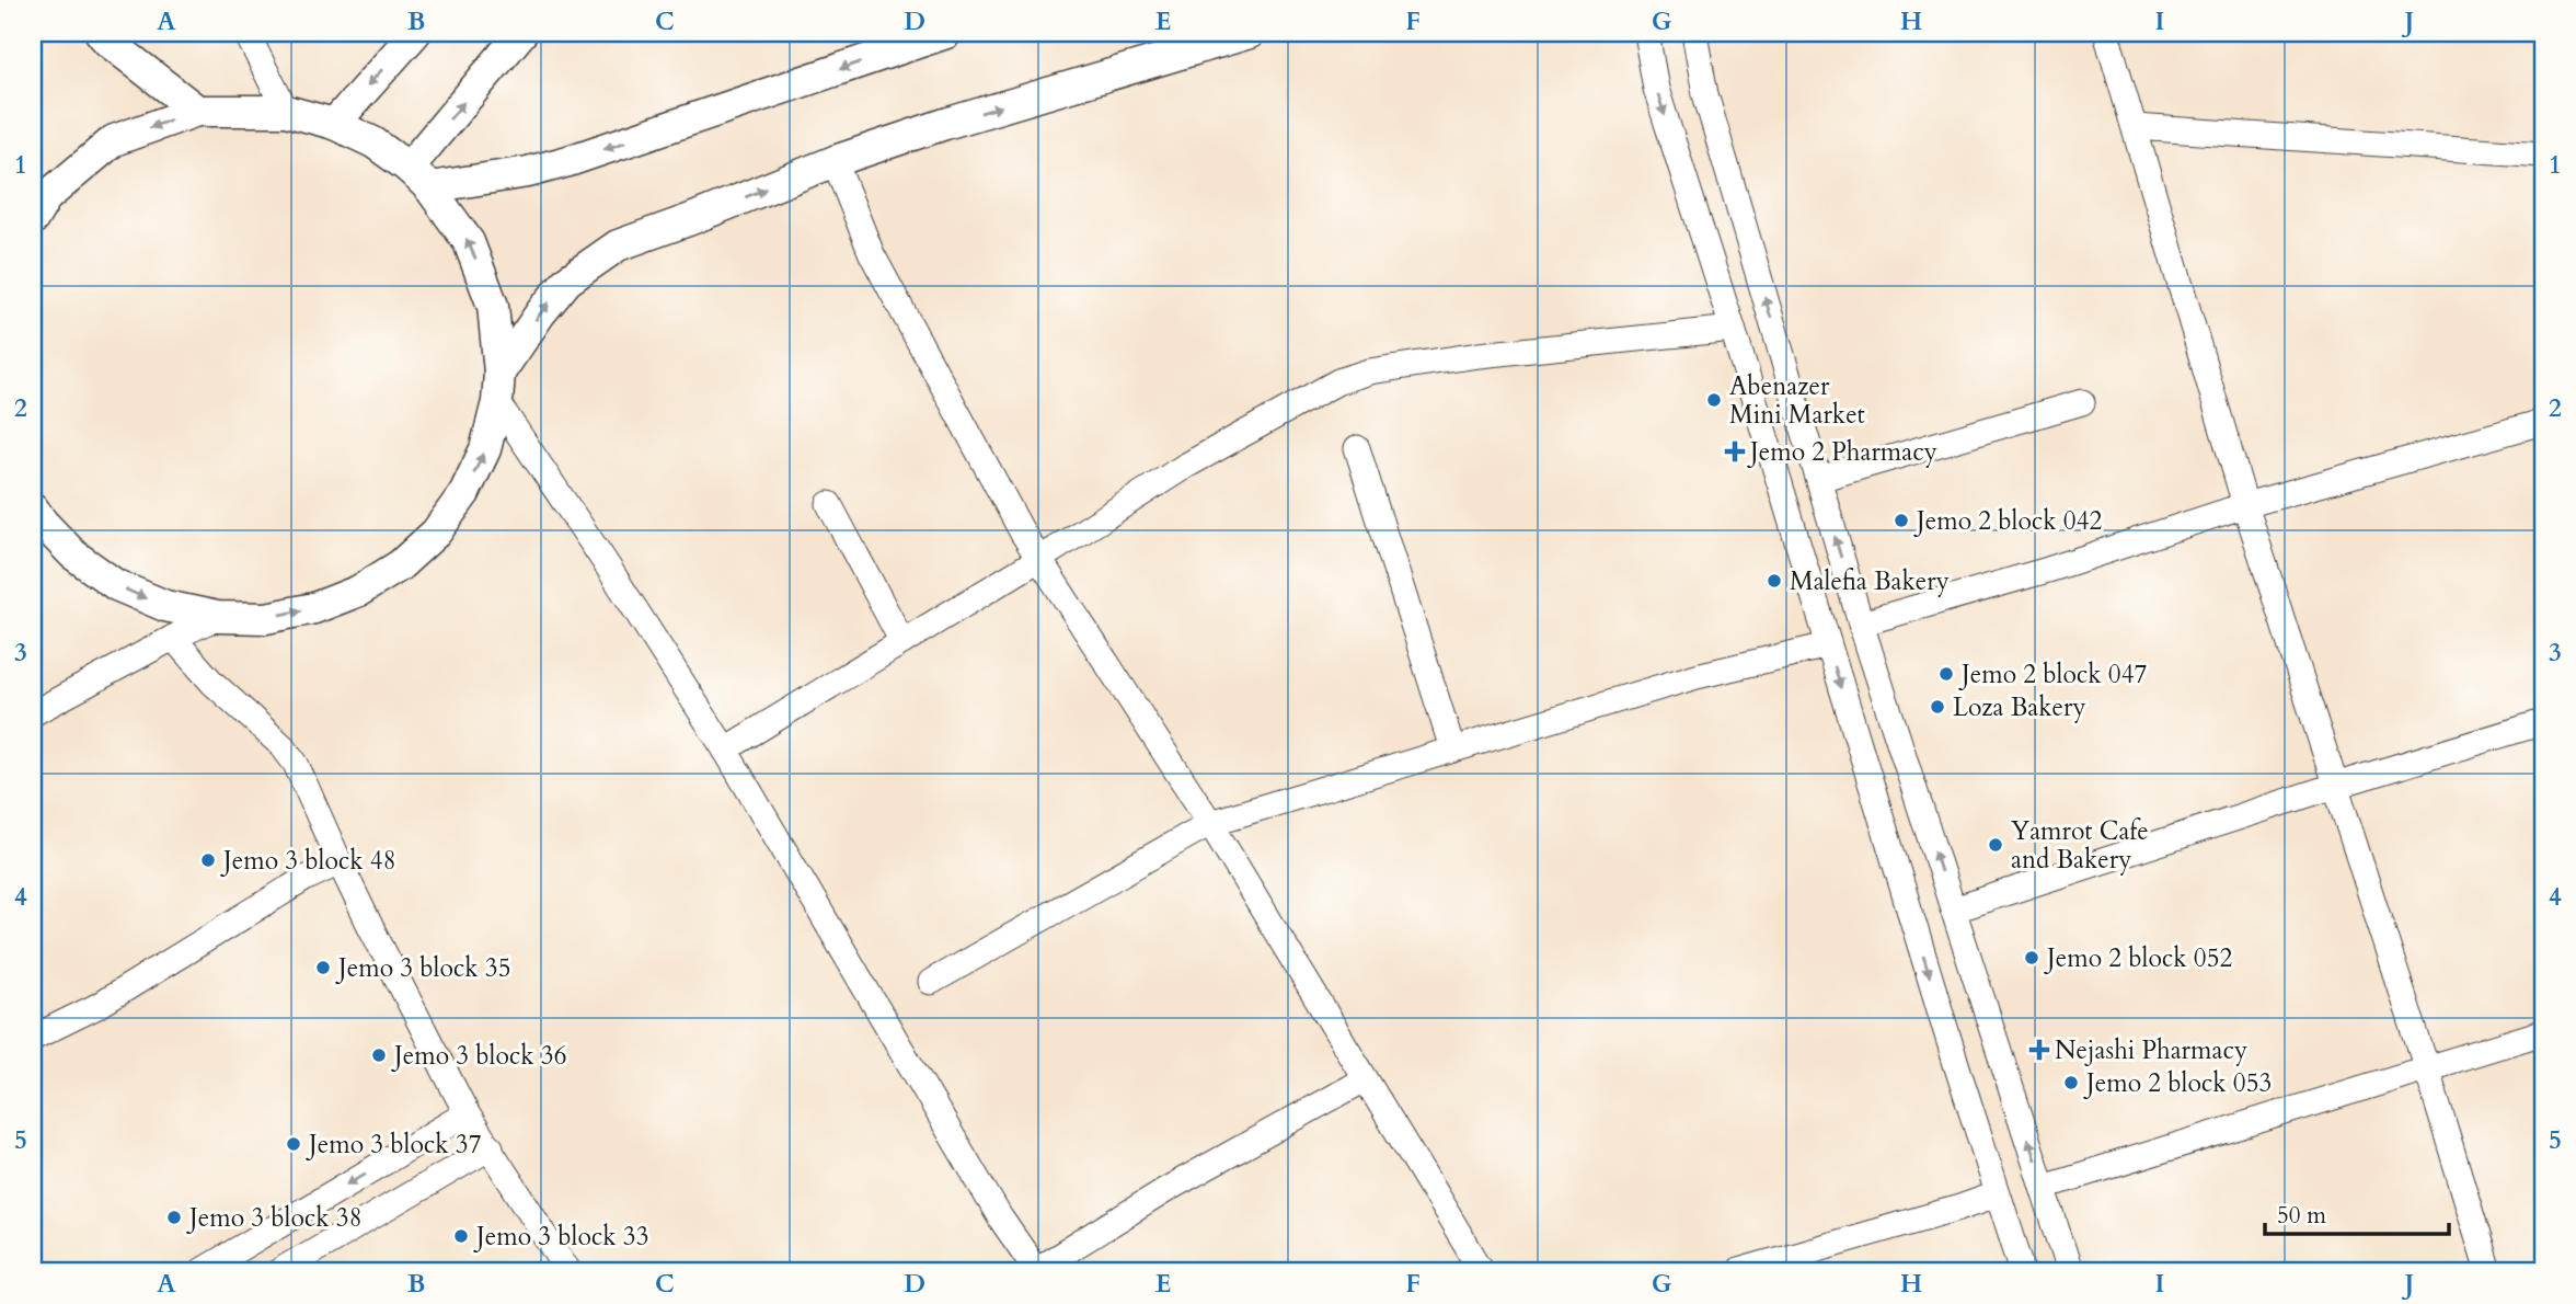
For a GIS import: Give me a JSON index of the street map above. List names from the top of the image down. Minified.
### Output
{"places":{"other":["Abenazer Mini Market","Jemo 2 block 042","Malefia Bakery","Jemo 2 block 047","Loza Bakery","Yamrot Cafe and Bakery","Jemo 3 block 48","Jemo 2 block 052","Jemo 3 block 35","Jemo 3 block 36","Jemo 2 block 053","Jemo 3 block 37","Jemo 3 block 38","Jemo 3 block 33"],"health":["Jemo 2 Pharmacy","Nejashi Pharmacy"]},"scale_bar":"50 m","grid":{"columns":["A","B","C","D","E","F","G","H","I","J"],"rows":["1","2","3","4","5"]}}
